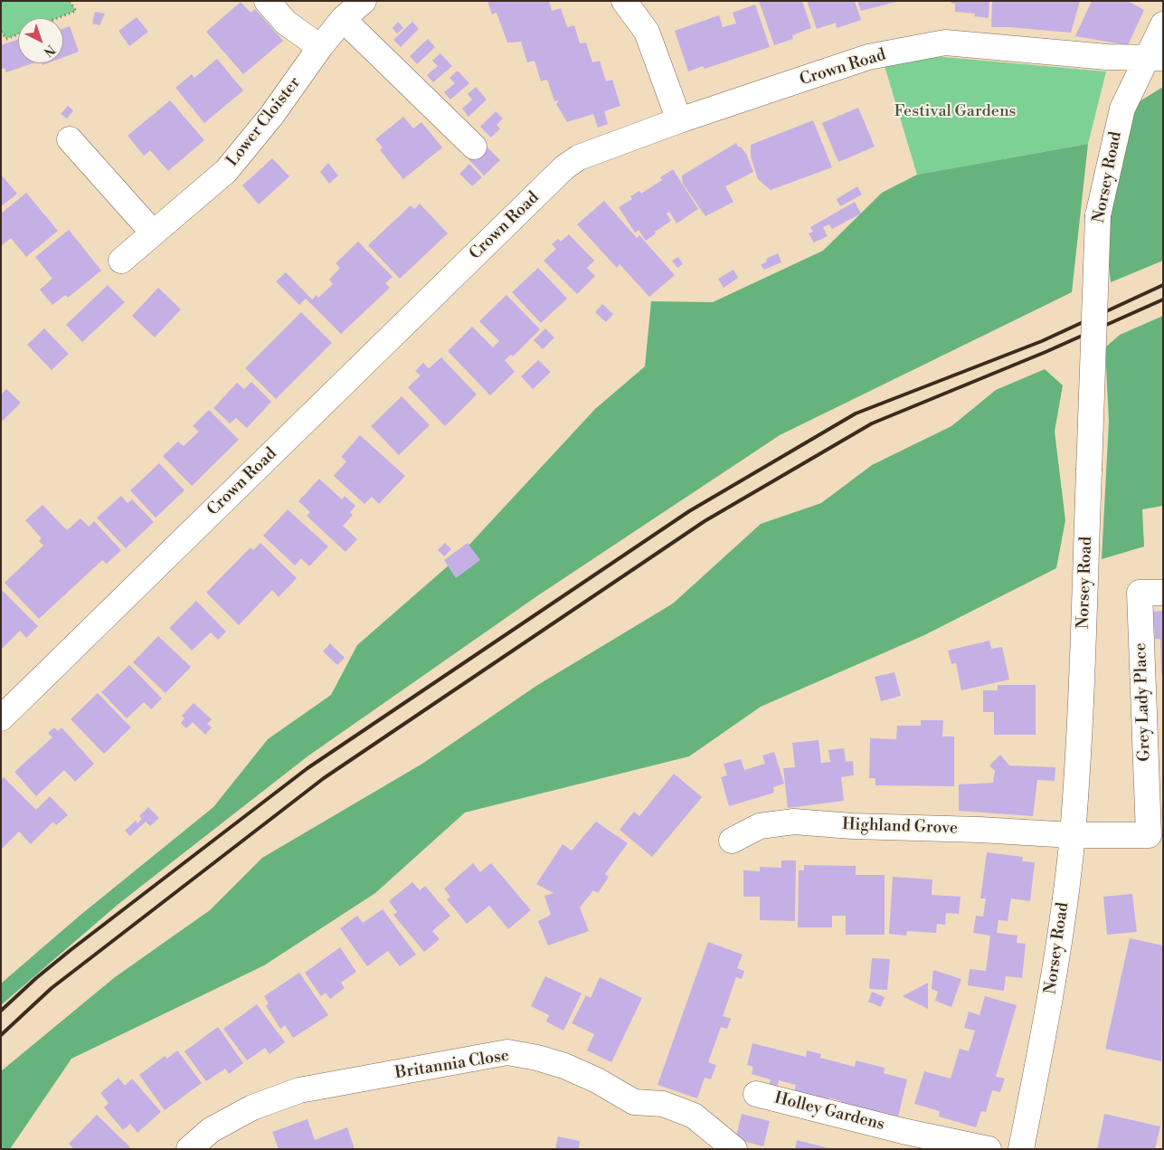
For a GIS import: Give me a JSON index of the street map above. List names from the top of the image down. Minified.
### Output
{"streets":{"street":["Crown Road","Lower Cloister","Norsey Road","Grey Lady Place","Highland Grove","Britannia Close","Holley Gardens"]},"crossings":[["Crown Road","Norsey Road"],["Norsey Road","Grey Lady Place"],["Norsey Road","Highland Grove"],["Grey Lady Place","Highland Grove"]],"parks":["Festival Gardens"],"north":"bottom right"}
